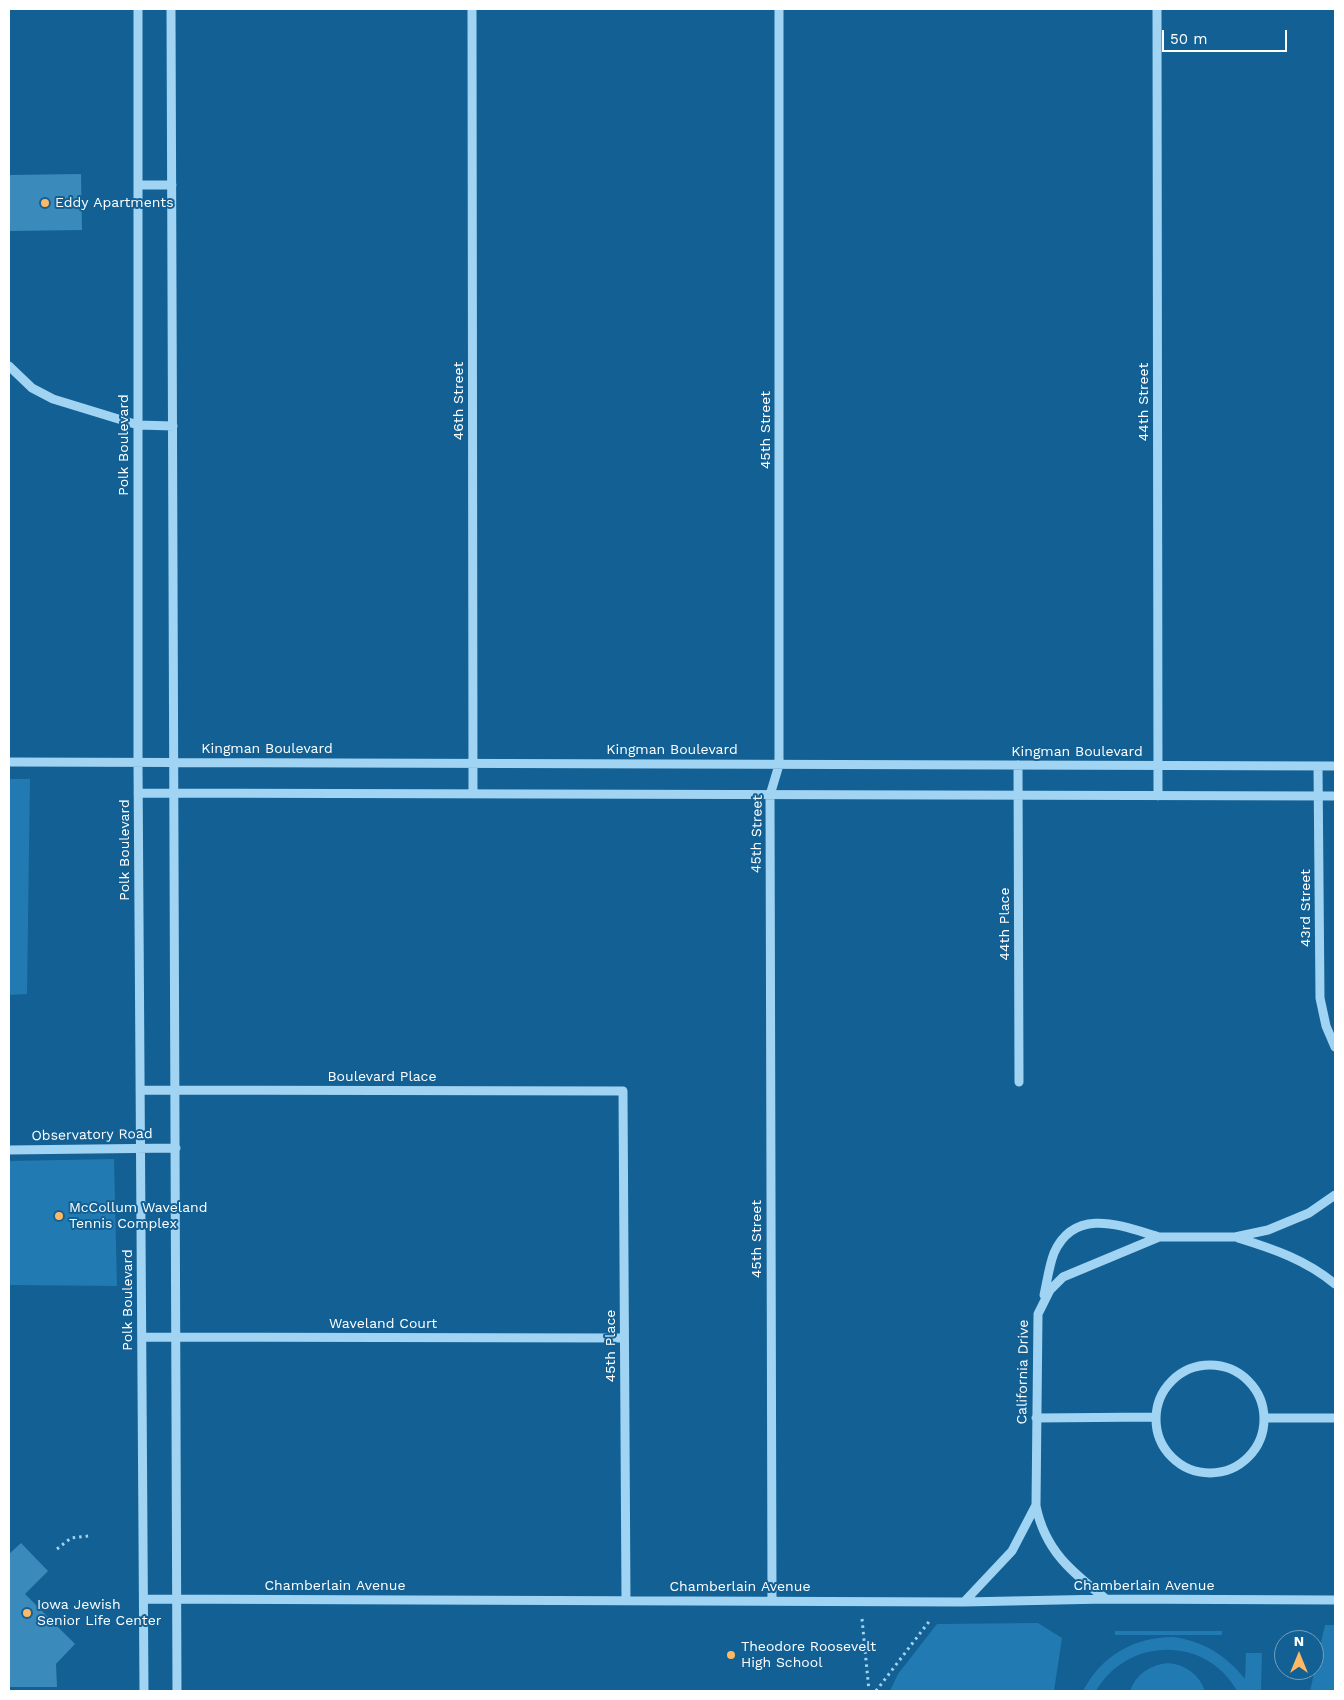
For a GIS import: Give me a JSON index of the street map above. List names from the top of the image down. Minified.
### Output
{"streets":{"street":["46th Street","44th Street","45th Street","Polk Boulevard","Kingman Boulevard","43rd Street","44th Place","Boulevard Place","Observatory Road","Waveland Court","45th Place","California Drive","Chamberlain Avenue"]},"crossings":[["46th Street","Kingman Boulevard"],["44th Street","Kingman Boulevard"],["45th Street","Kingman Boulevard"],["45th Street","Chamberlain Avenue"],["Polk Boulevard","Kingman Boulevard"],["Polk Boulevard","Boulevard Place"],["Polk Boulevard","Observatory Road"],["Polk Boulevard","Waveland Court"],["Polk Boulevard","Chamberlain Avenue"],["Kingman Boulevard","43rd Street"],["Kingman Boulevard","44th Place"],["Boulevard Place","45th Place"],["Waveland Court","45th Place"],["45th Place","Chamberlain Avenue"],["California Drive","Chamberlain Avenue"]],"places":["Eddy Apartments","McCollum Waveland Tennis Complex","Iowa Jewish Senior Life Center","Theodore Roosevelt High School"],"scale_bar":"50 m","north":"top"}
